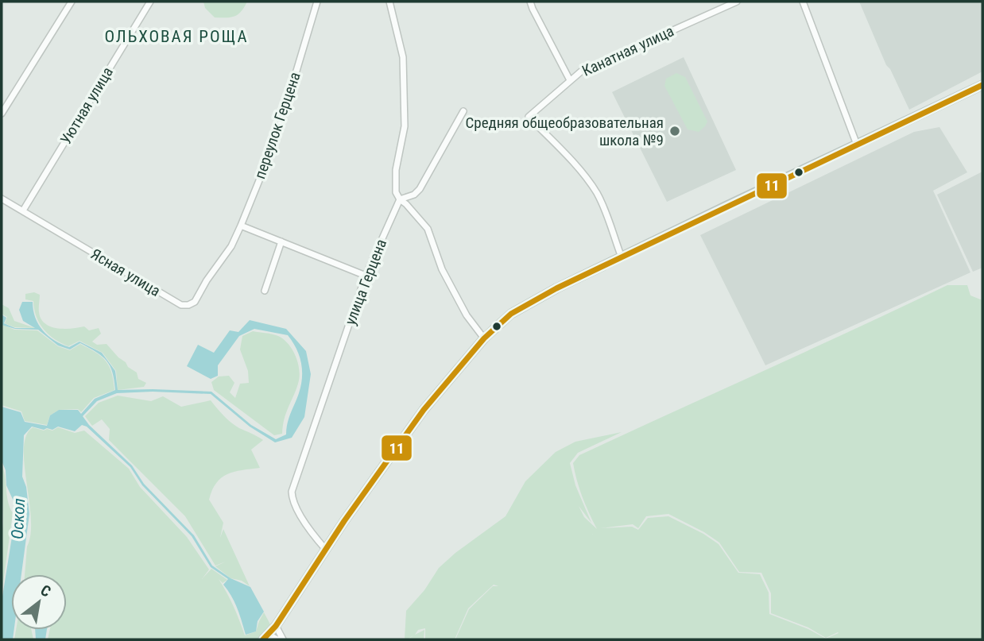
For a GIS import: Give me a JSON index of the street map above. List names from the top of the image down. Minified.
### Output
{"streets":{"street":["Канатная улица","Уютная улица","переулок Герцена","Ясная улица","улица Герцена"]},"crossings":[["Уютная улица","Ясная улица"],["переулок Герцена","Ясная улица"]],"districts":["ОЛЬХОВАЯ РОЩА"],"water":["Оскол"],"places":["Средняя общеобразовательная школа №9"],"lines":["transit line 11"],"north":"top right"}
